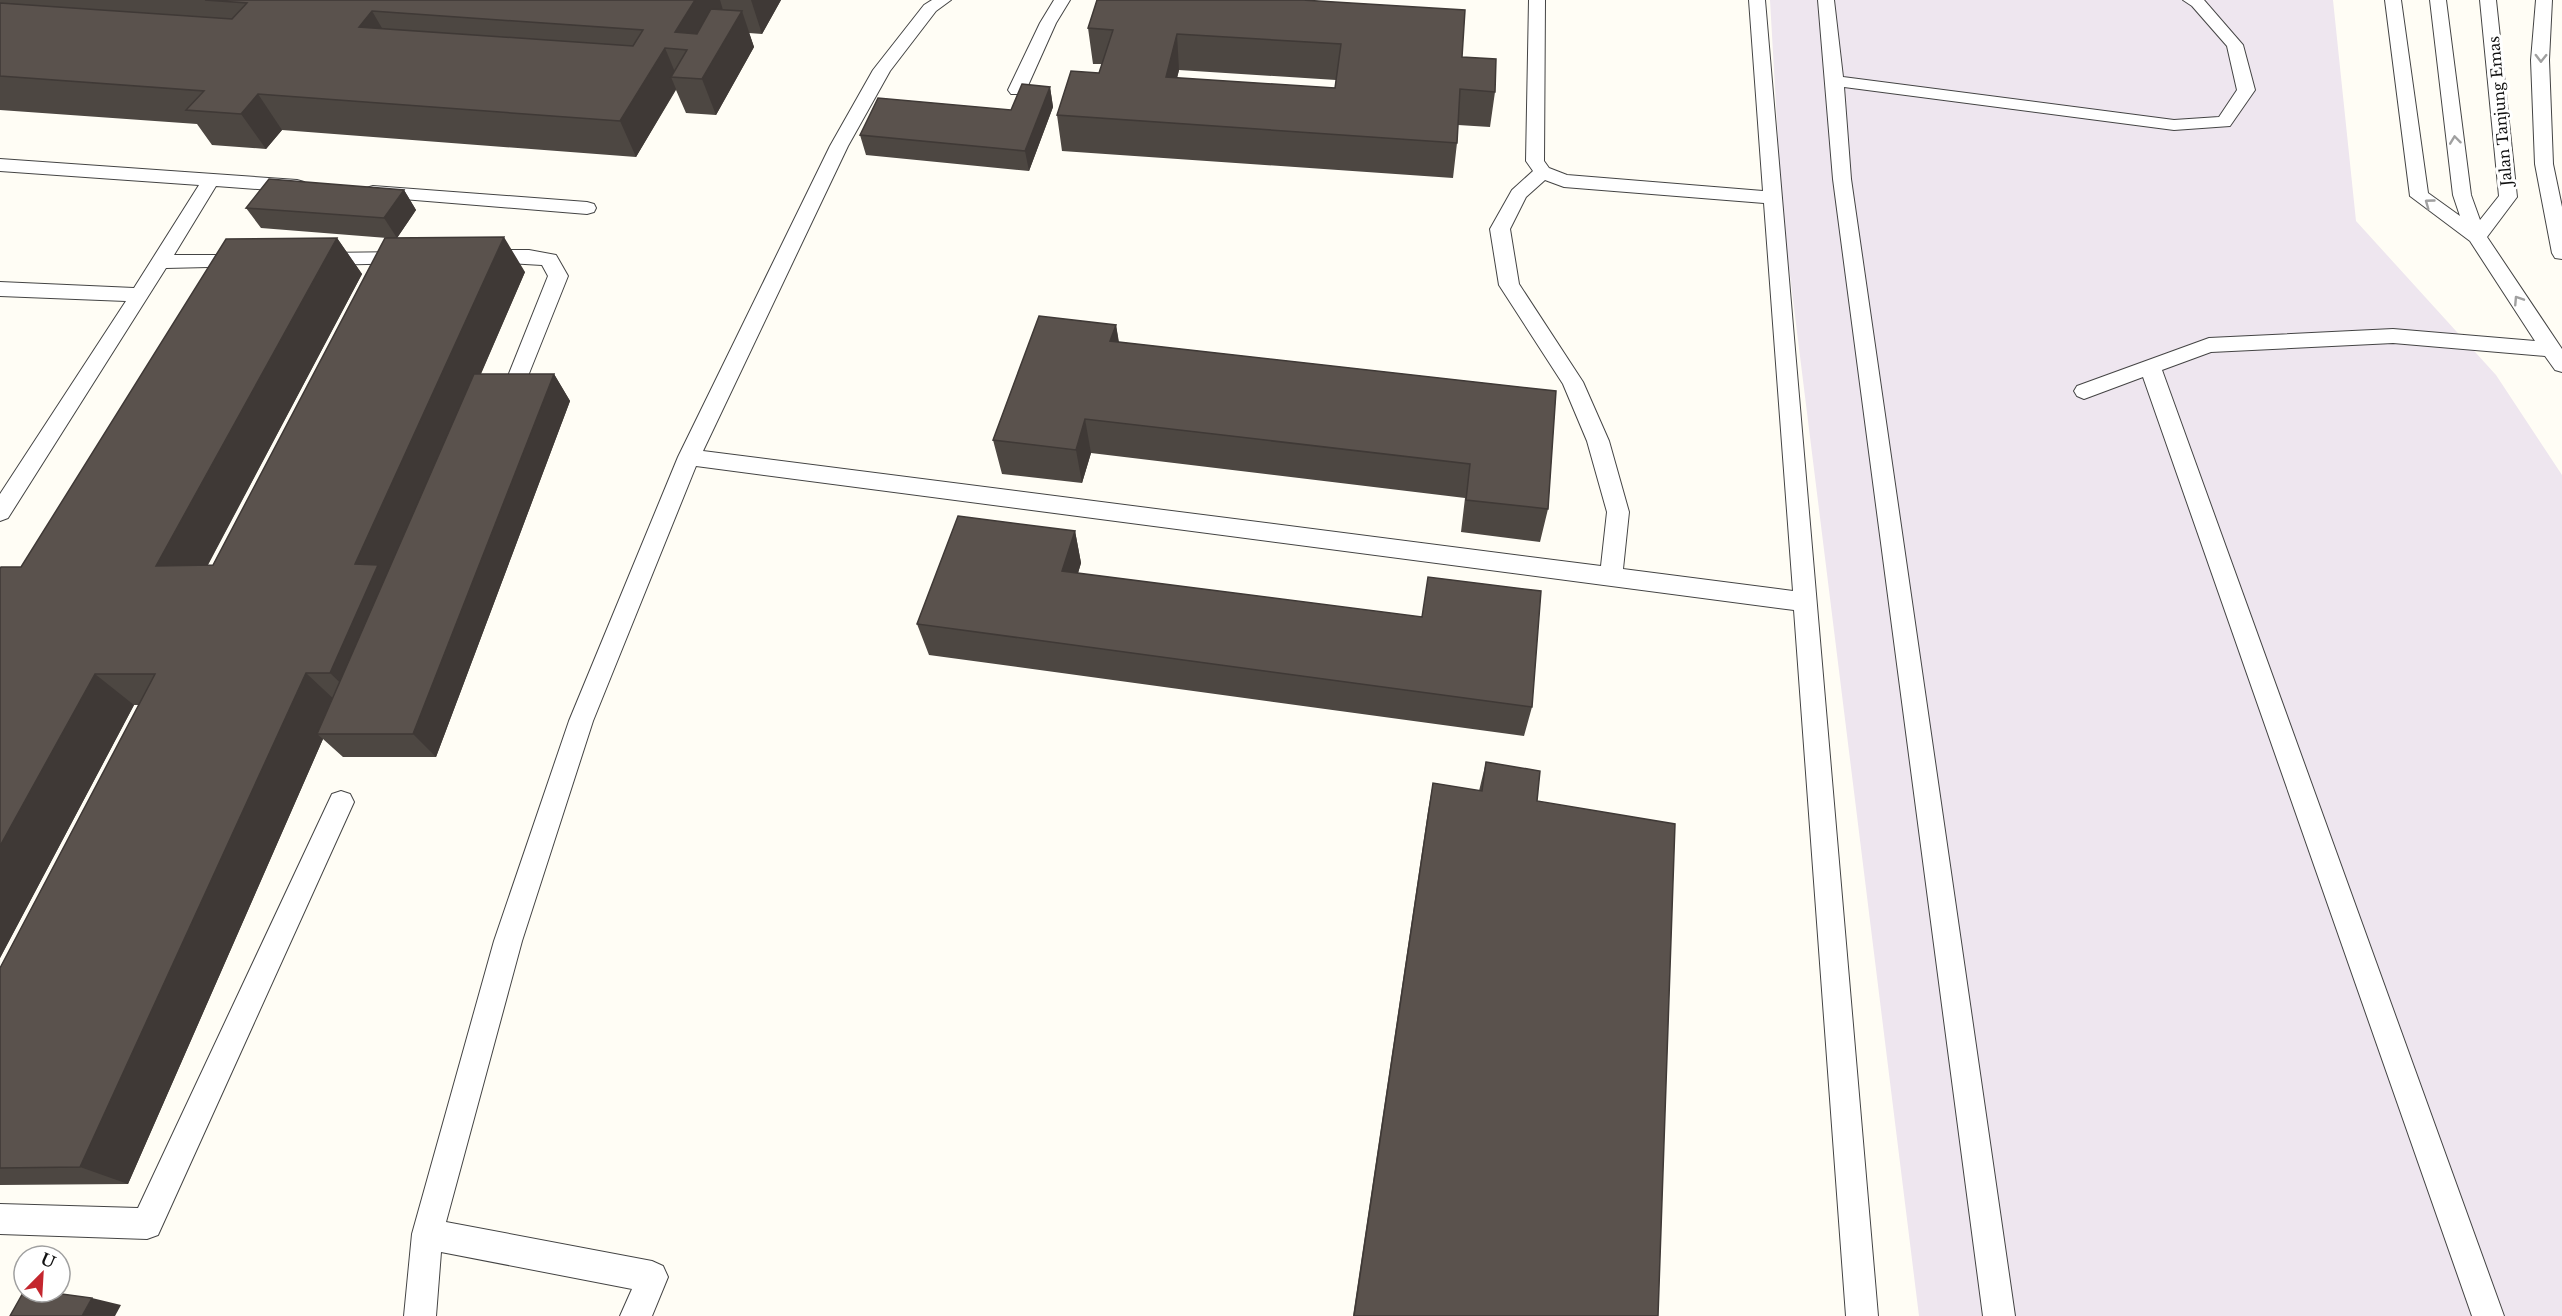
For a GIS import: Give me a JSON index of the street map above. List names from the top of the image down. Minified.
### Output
{"streets":{"lane":["Jalan Tanjung Emas"]},"north":"top right"}
